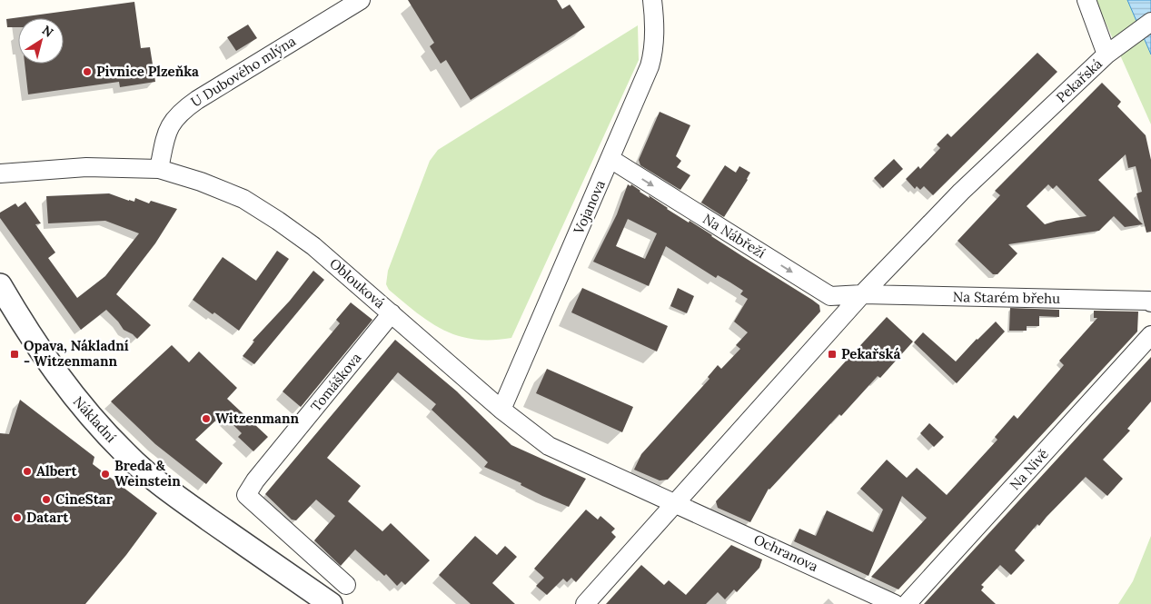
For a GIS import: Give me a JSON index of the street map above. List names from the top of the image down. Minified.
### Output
{"streets":{"street":["U Dubového mlýna","Pekařská","Vojanova","Na Nábřeží","Oblouková","Na Starém břehu","Tomáškova","Nákladní","Na Nivě","Ochranova"]},"crossings":[["U Dubového mlýna","Oblouková"],["Pekařská","Na Nábřeží"],["Pekařská","Oblouková"],["Pekařská","Na Starém břehu"],["Pekařská","Ochranova"],["Vojanova","Na Nábřeží"],["Vojanova","Oblouková"],["Na Nábřeží","Na Starém břehu"],["Oblouková","Tomáškova"],["Oblouková","Ochranova"]],"one_way":["Na Nábřeží"],"places":{"other":["Pivnice Plzeňka","Witzenmann","Albert","Breda & Weinstein","CineStar","Datart"],"transit":["Opava, Nákladní - Witzenmann","Pekařská"]},"north":"top right"}
